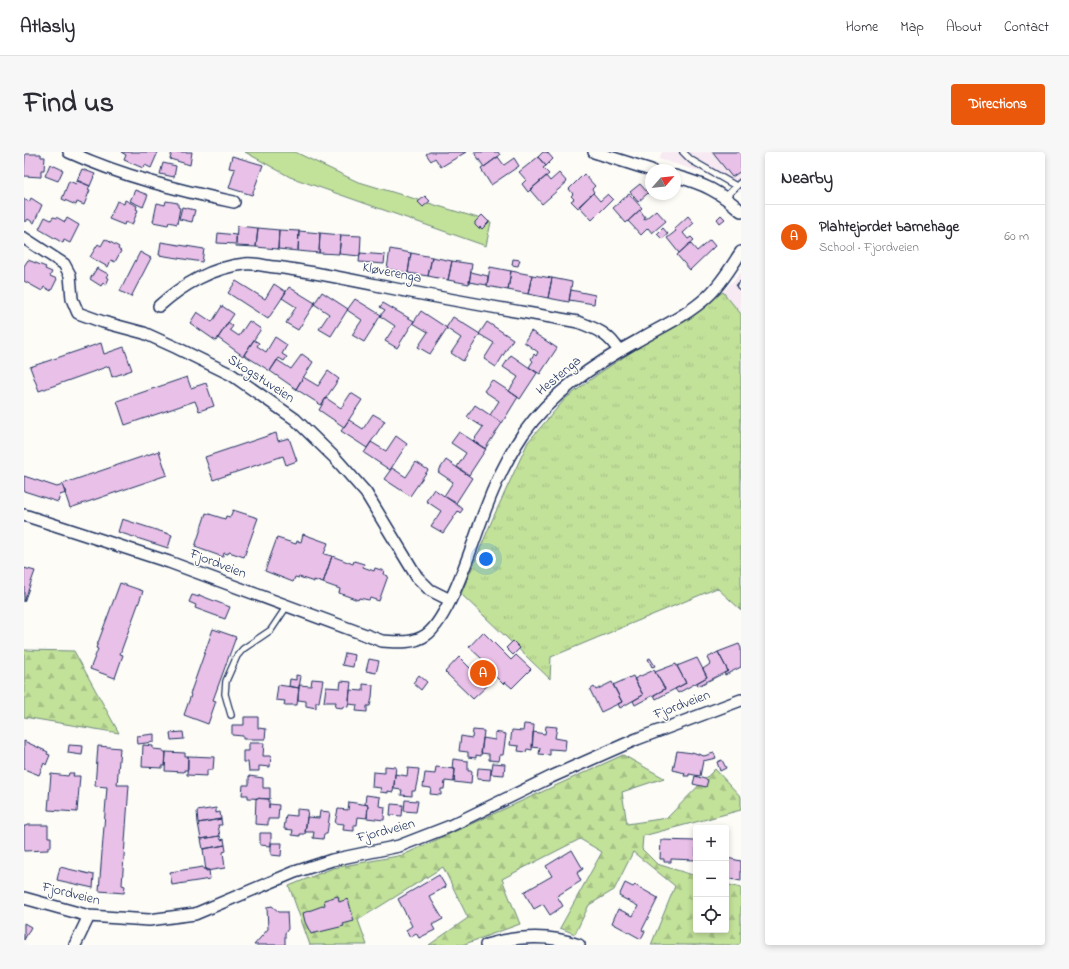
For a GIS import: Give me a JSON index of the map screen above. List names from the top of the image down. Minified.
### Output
{"streets":{"street":["Kløverenga","Hestenga","Skogstuveien","Fjordveien"]},"crossings":[["Kløverenga","Hestenga"],["Hestenga","Fjordveien"],["Skogstuveien","Fjordveien"]],"north":"top right","page":{"header":"Atlasly","nav":["Home","Map","About","Contact"],"title":"Find us","buttons":"Directions","heading":"Nearby","list":[{"mark":"A","name":"Plahtejordet barnehage","note":"School · Fjordveien","value":"60 m"}],"pins":"A","map_buttons":["+","−"]}}
